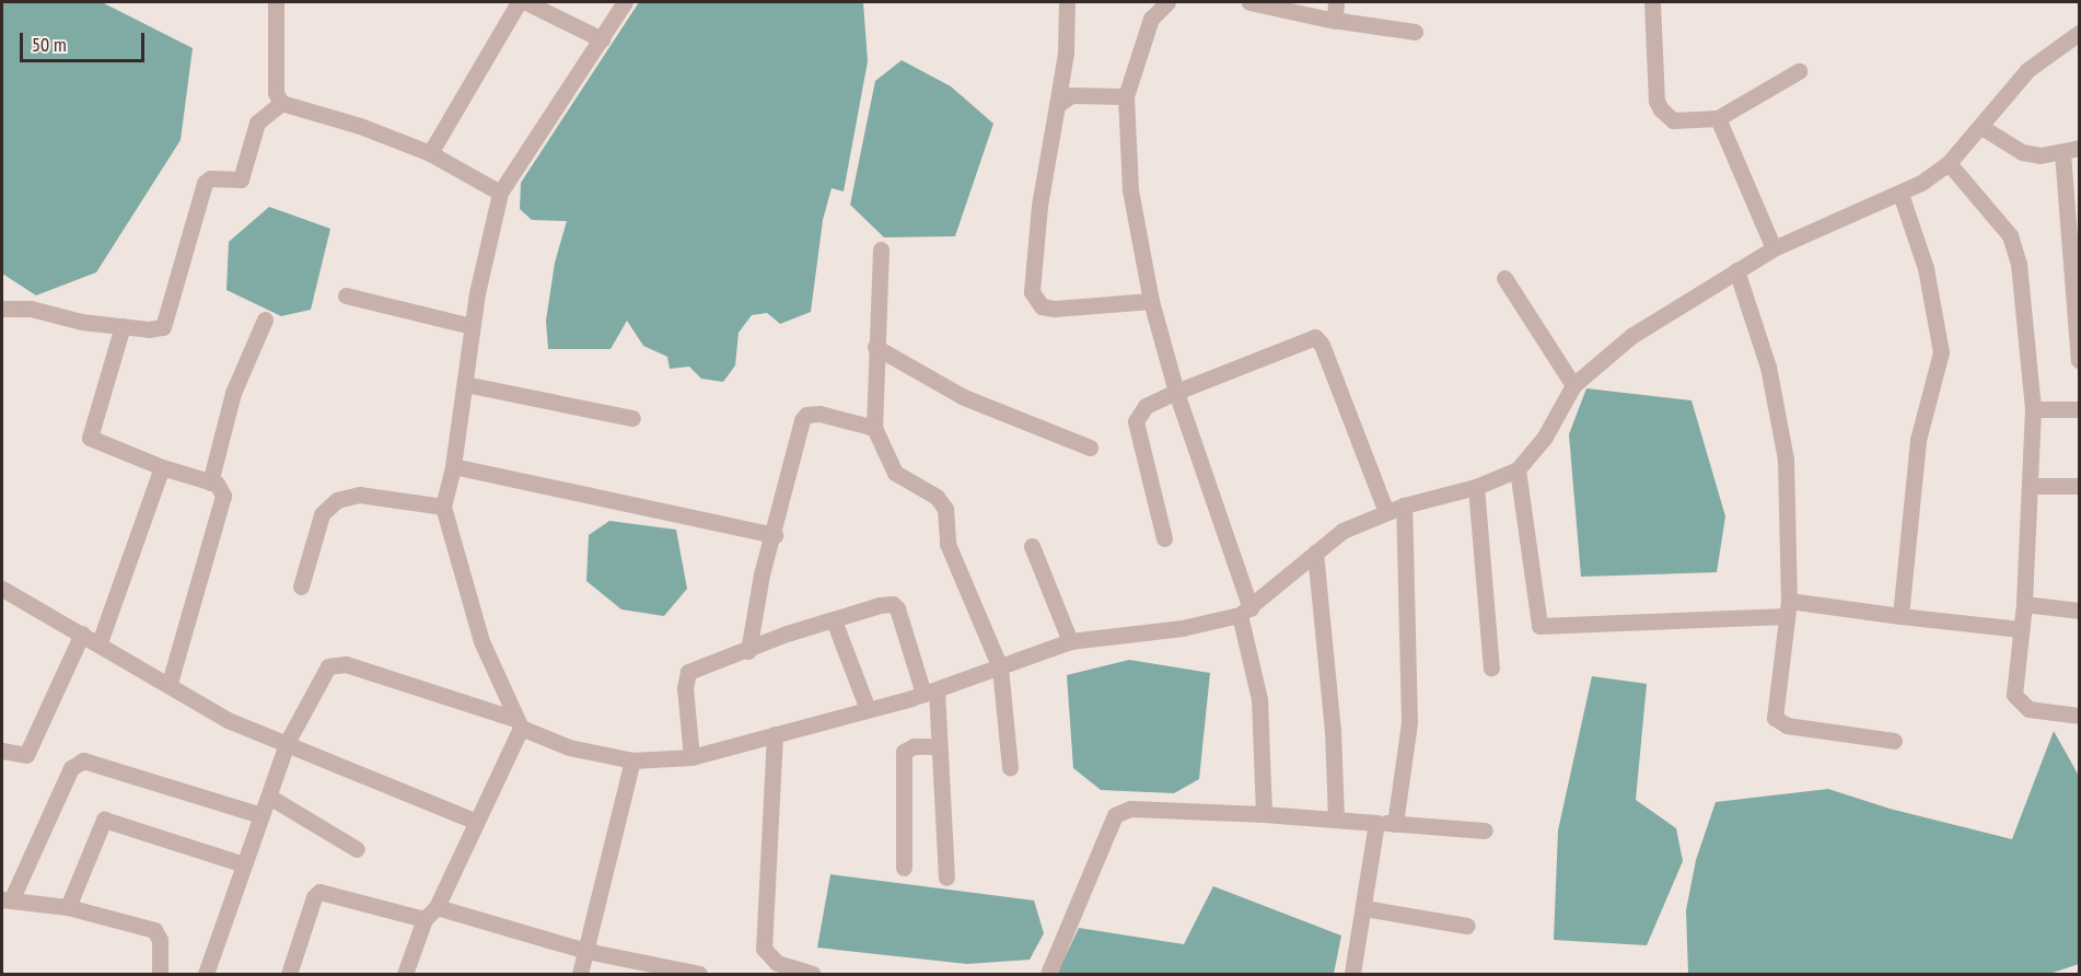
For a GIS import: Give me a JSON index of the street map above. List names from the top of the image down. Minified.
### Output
{"scale_bar":"50 m"}
